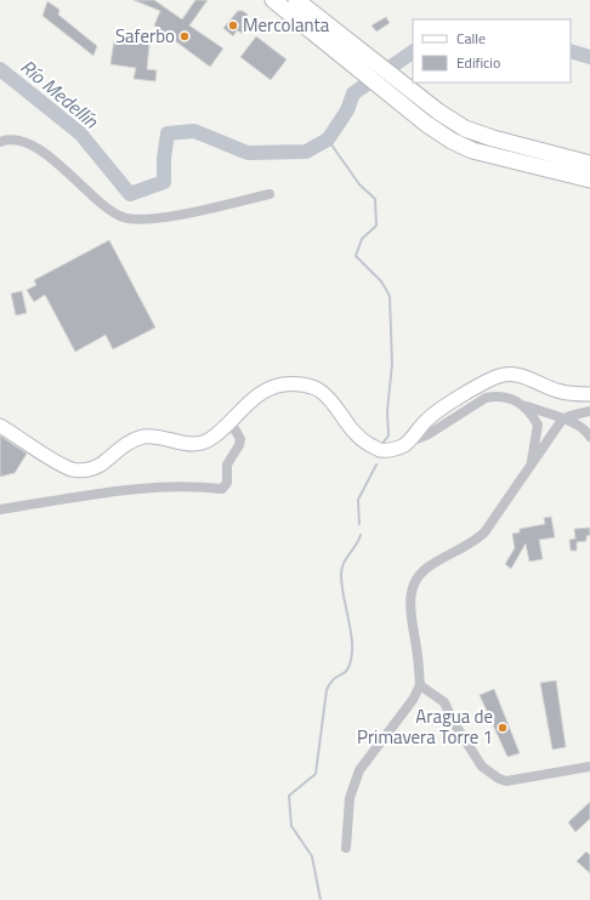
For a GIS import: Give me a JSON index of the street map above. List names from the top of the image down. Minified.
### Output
{"water":["Río Medellín"],"places":["Mercolanta","Saferbo","Aragua de Primavera Torre 1"],"legend":["Calle","Edificio"]}
